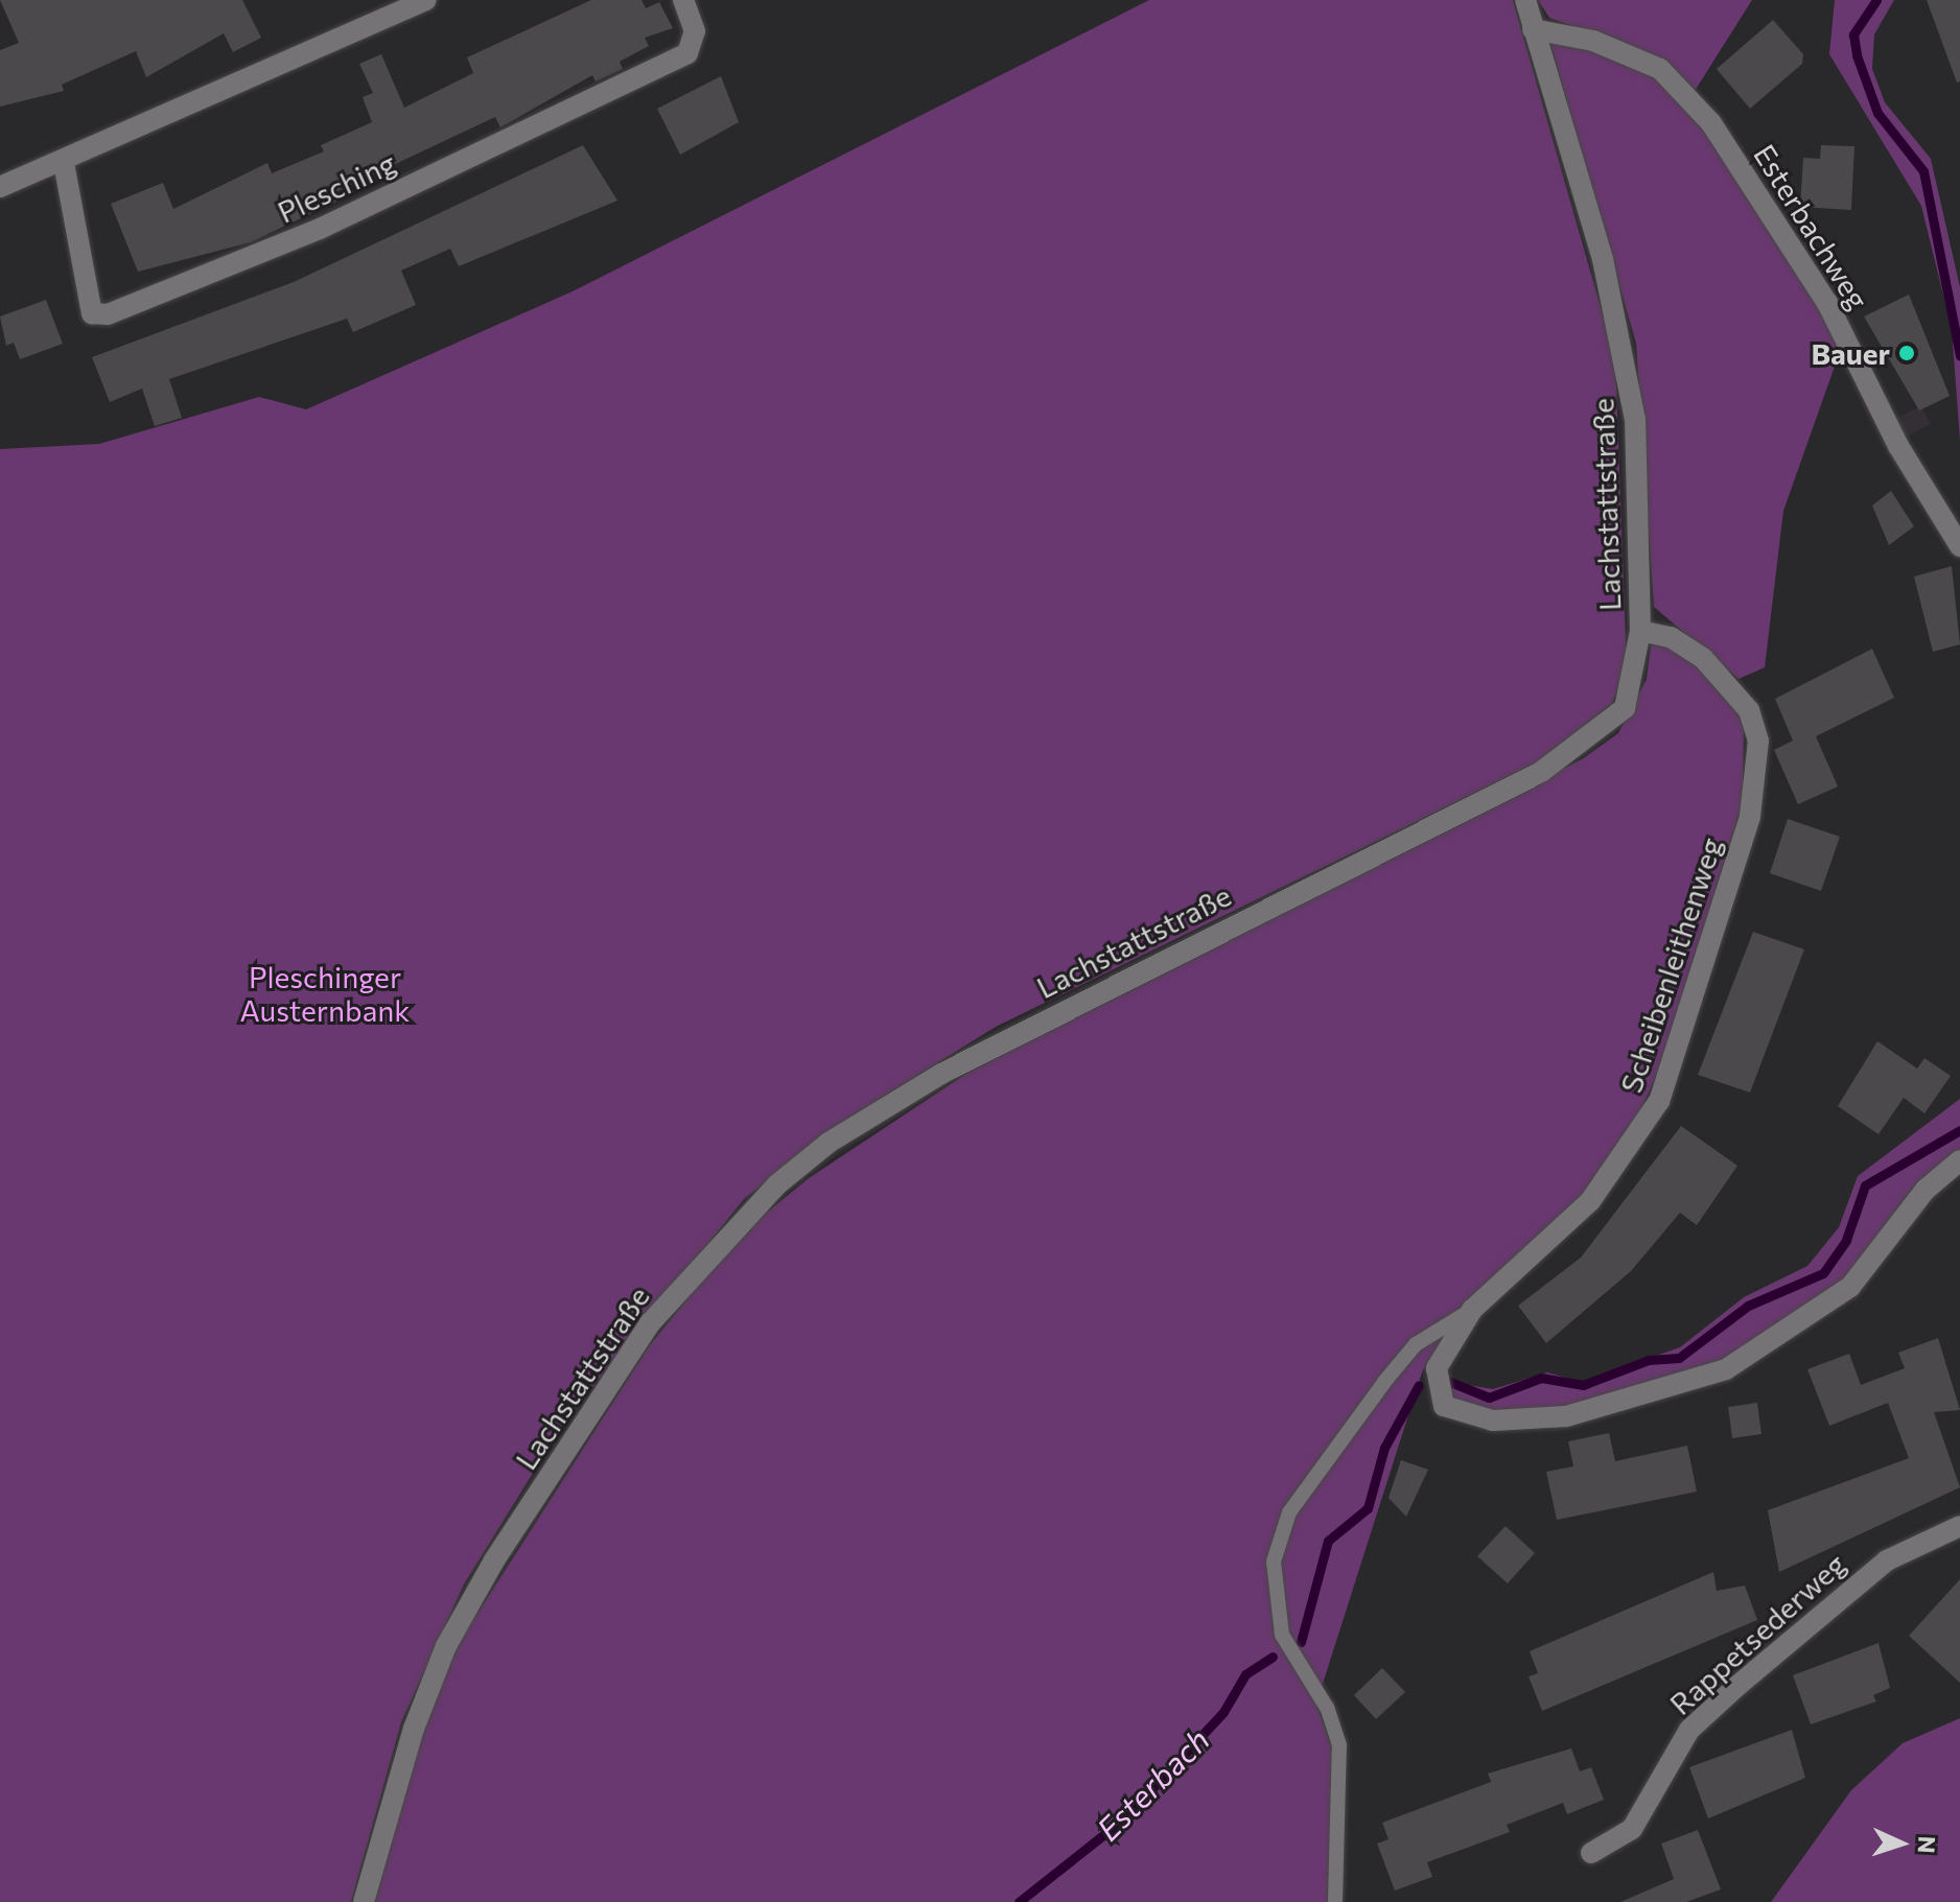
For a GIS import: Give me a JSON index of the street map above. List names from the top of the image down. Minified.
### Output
{"streets":{"street":["Plesching","Esterbachweg","Lachstattstraße","Scheibenleithenweg","Rappetsederweg"]},"crossings":[["Esterbachweg","Lachstattstraße"],["Lachstattstraße","Scheibenleithenweg"]],"water":["Esterbach"],"parks":["Pleschinger Austernbank"],"places":["Bauer"],"north":"right"}
